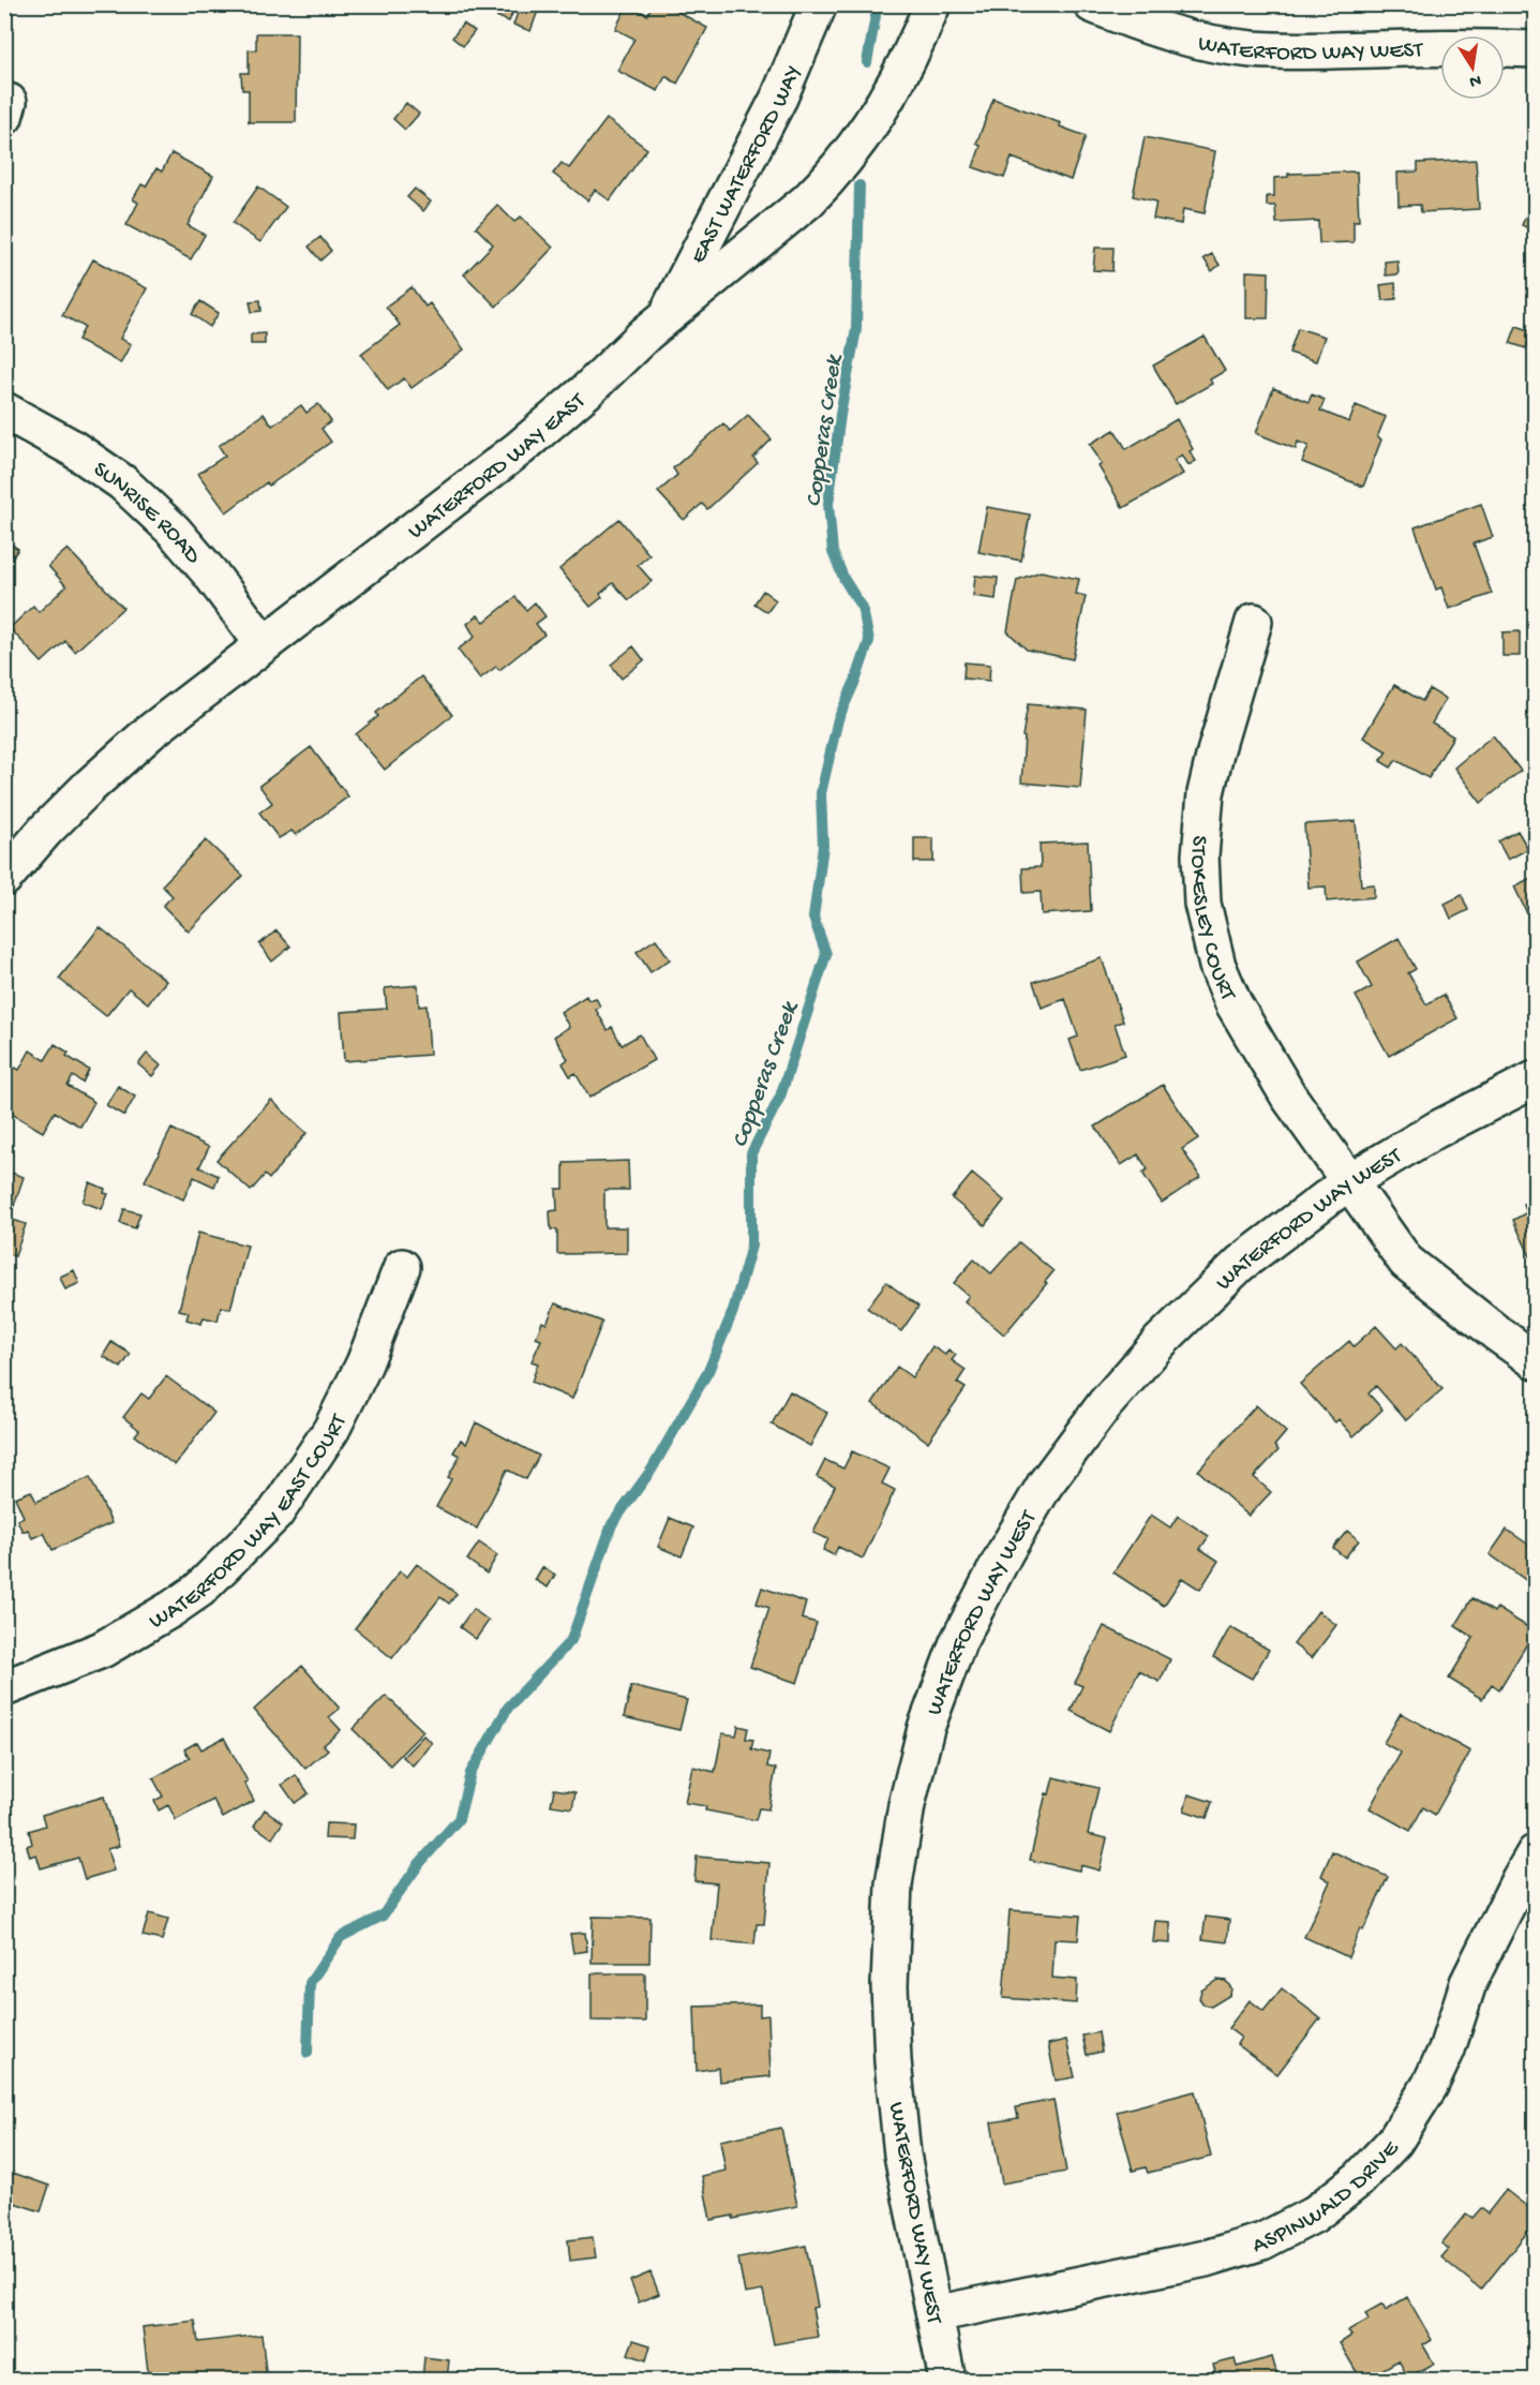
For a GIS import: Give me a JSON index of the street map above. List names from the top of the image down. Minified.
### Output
{"streets":{"street":["WATERFORD WAY WEST","EAST WATERFORD WAY","WATERFORD WAY EAST","SUNRISE ROAD","STOKESLEY COURT","WATERFORD WAY EAST COURT","ASPINWALD DRIVE"]},"crossings":[["WATERFORD WAY WEST","STOKESLEY COURT"],["WATERFORD WAY WEST","ASPINWALD DRIVE"],["EAST WATERFORD WAY","WATERFORD WAY EAST"],["WATERFORD WAY EAST","SUNRISE ROAD"]],"water":["Copperas Creek"],"north":"bottom"}
